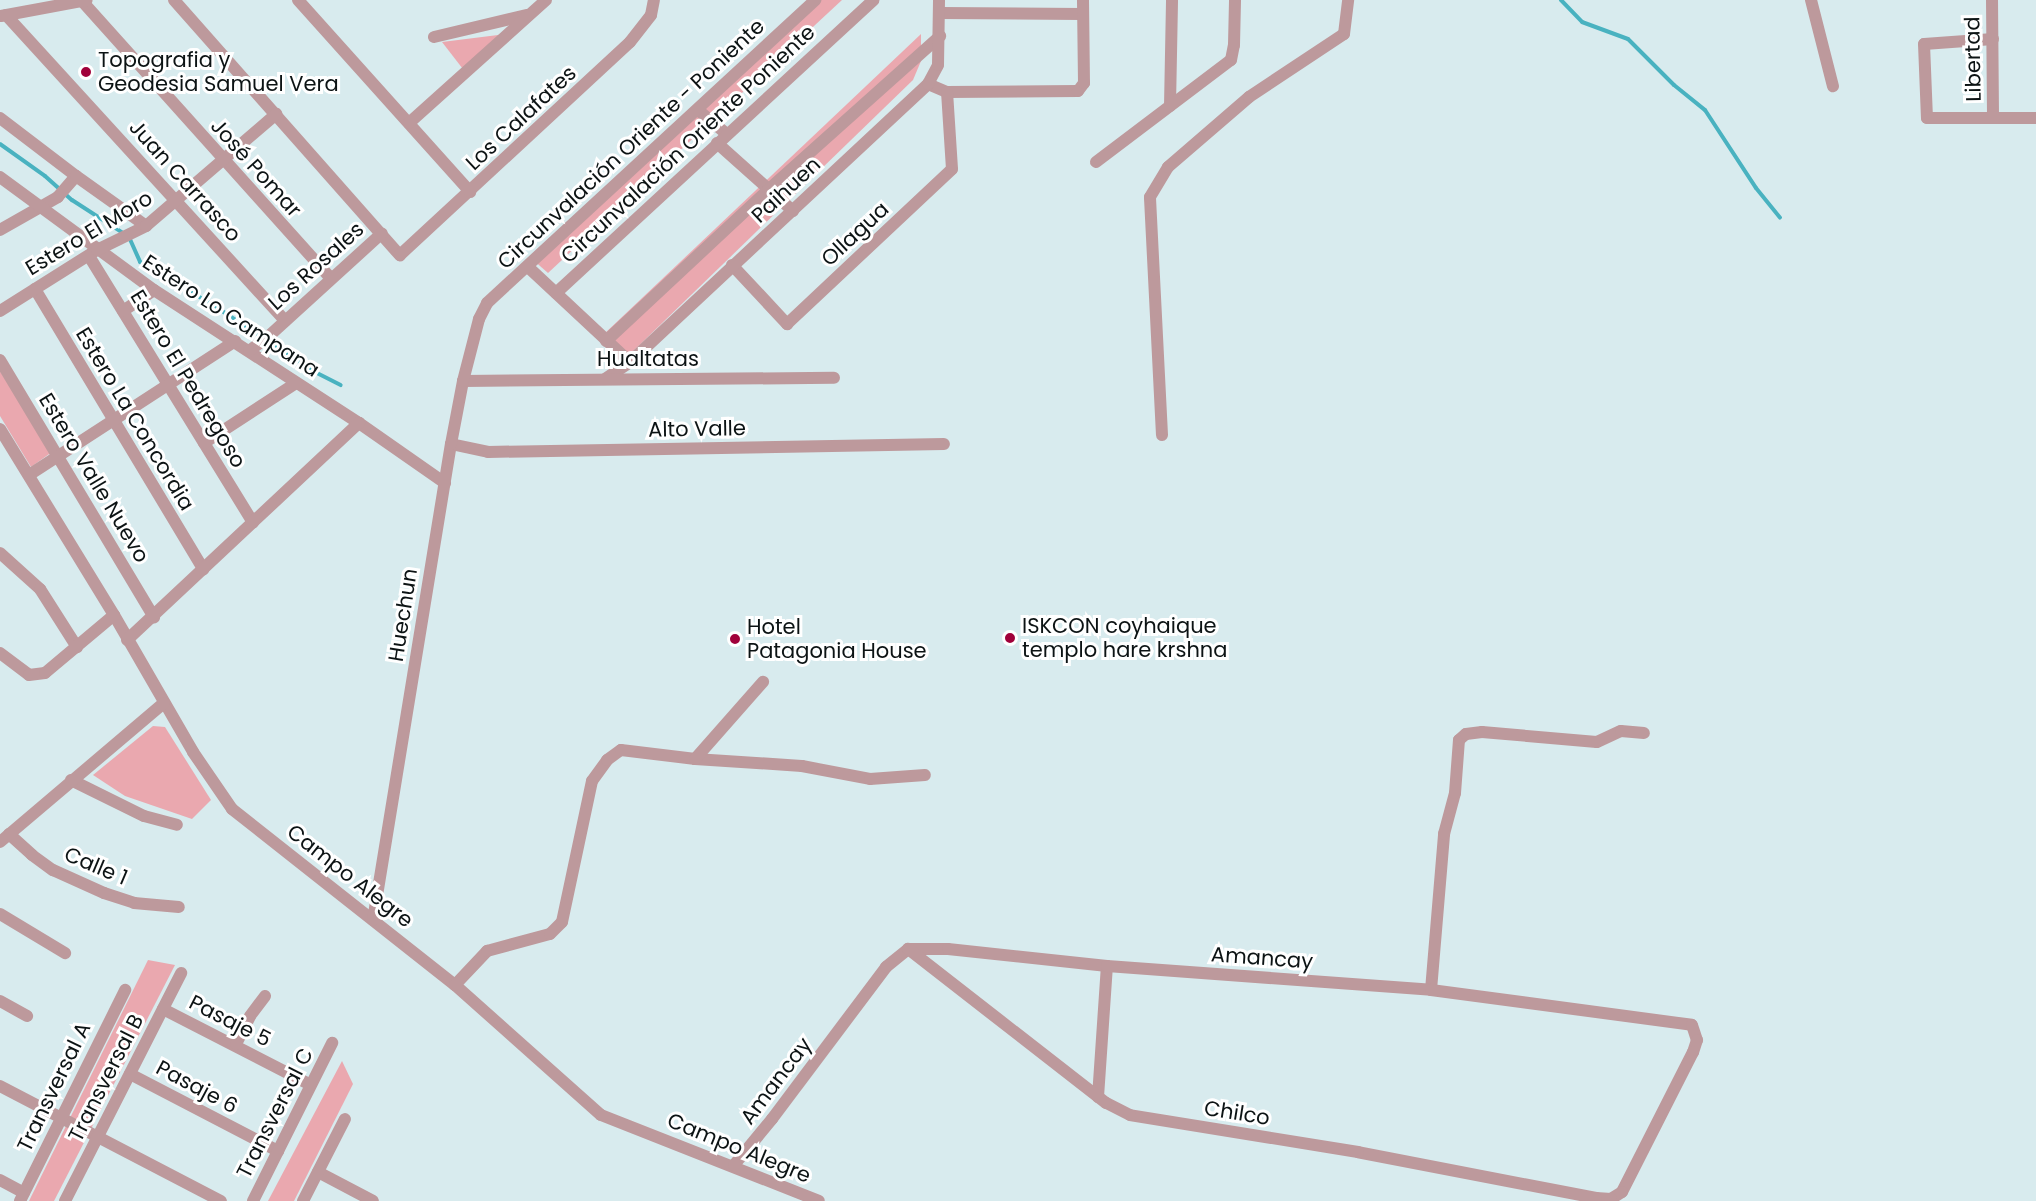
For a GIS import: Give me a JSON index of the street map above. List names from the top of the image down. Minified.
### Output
{"streets":{"street":["Libertad","Los Calafates","Circunvalación Oriente - Poniente","Circunvalación Oriente Poniente","José Pomar","Juan Carrasco","Paihuen","Estero El Moro","Ollagua","Los Rosales","Estero Lo Campana","Hualtatas","Estero El Pedregoso","Estero La Concordia","Alto Valle","Estero Valle Nuevo","Huechun","Calle 1","Campo Alegre","Amancay","Pasaje 5","Transversal B","Transversal A","Pasaje 6","Transversal C","Chilco"]},"crossings":[["Los Calafates","Los Rosales"],["Circunvalación Oriente - Poniente","Huechun"],["José Pomar","Estero El Moro"],["José Pomar","Los Rosales"],["Juan Carrasco","Estero El Moro"],["Juan Carrasco","Los Rosales"],["Paihuen","Ollagua"],["Paihuen","Hualtatas"],["Estero El Moro","Estero Lo Campana"],["Estero El Moro","Estero El Pedregoso"],["Estero El Moro","Estero La Concordia"],["Los Rosales","Estero Lo Campana"],["Estero Lo Campana","Estero El Pedregoso"],["Estero Lo Campana","Huechun"],["Hualtatas","Huechun"],["Alto Valle","Huechun"],["Huechun","Campo Alegre"],["Campo Alegre","Amancay"],["Amancay","Chilco"],["Pasaje 5","Transversal B"],["Pasaje 5","Transversal C"],["Transversal B","Pasaje 6"],["Pasaje 6","Transversal C"]],"places":["Topografia y Geodesia Samuel Vera","ISKCON coyhaique templo hare krshna","Hotel Patagonia House"]}
